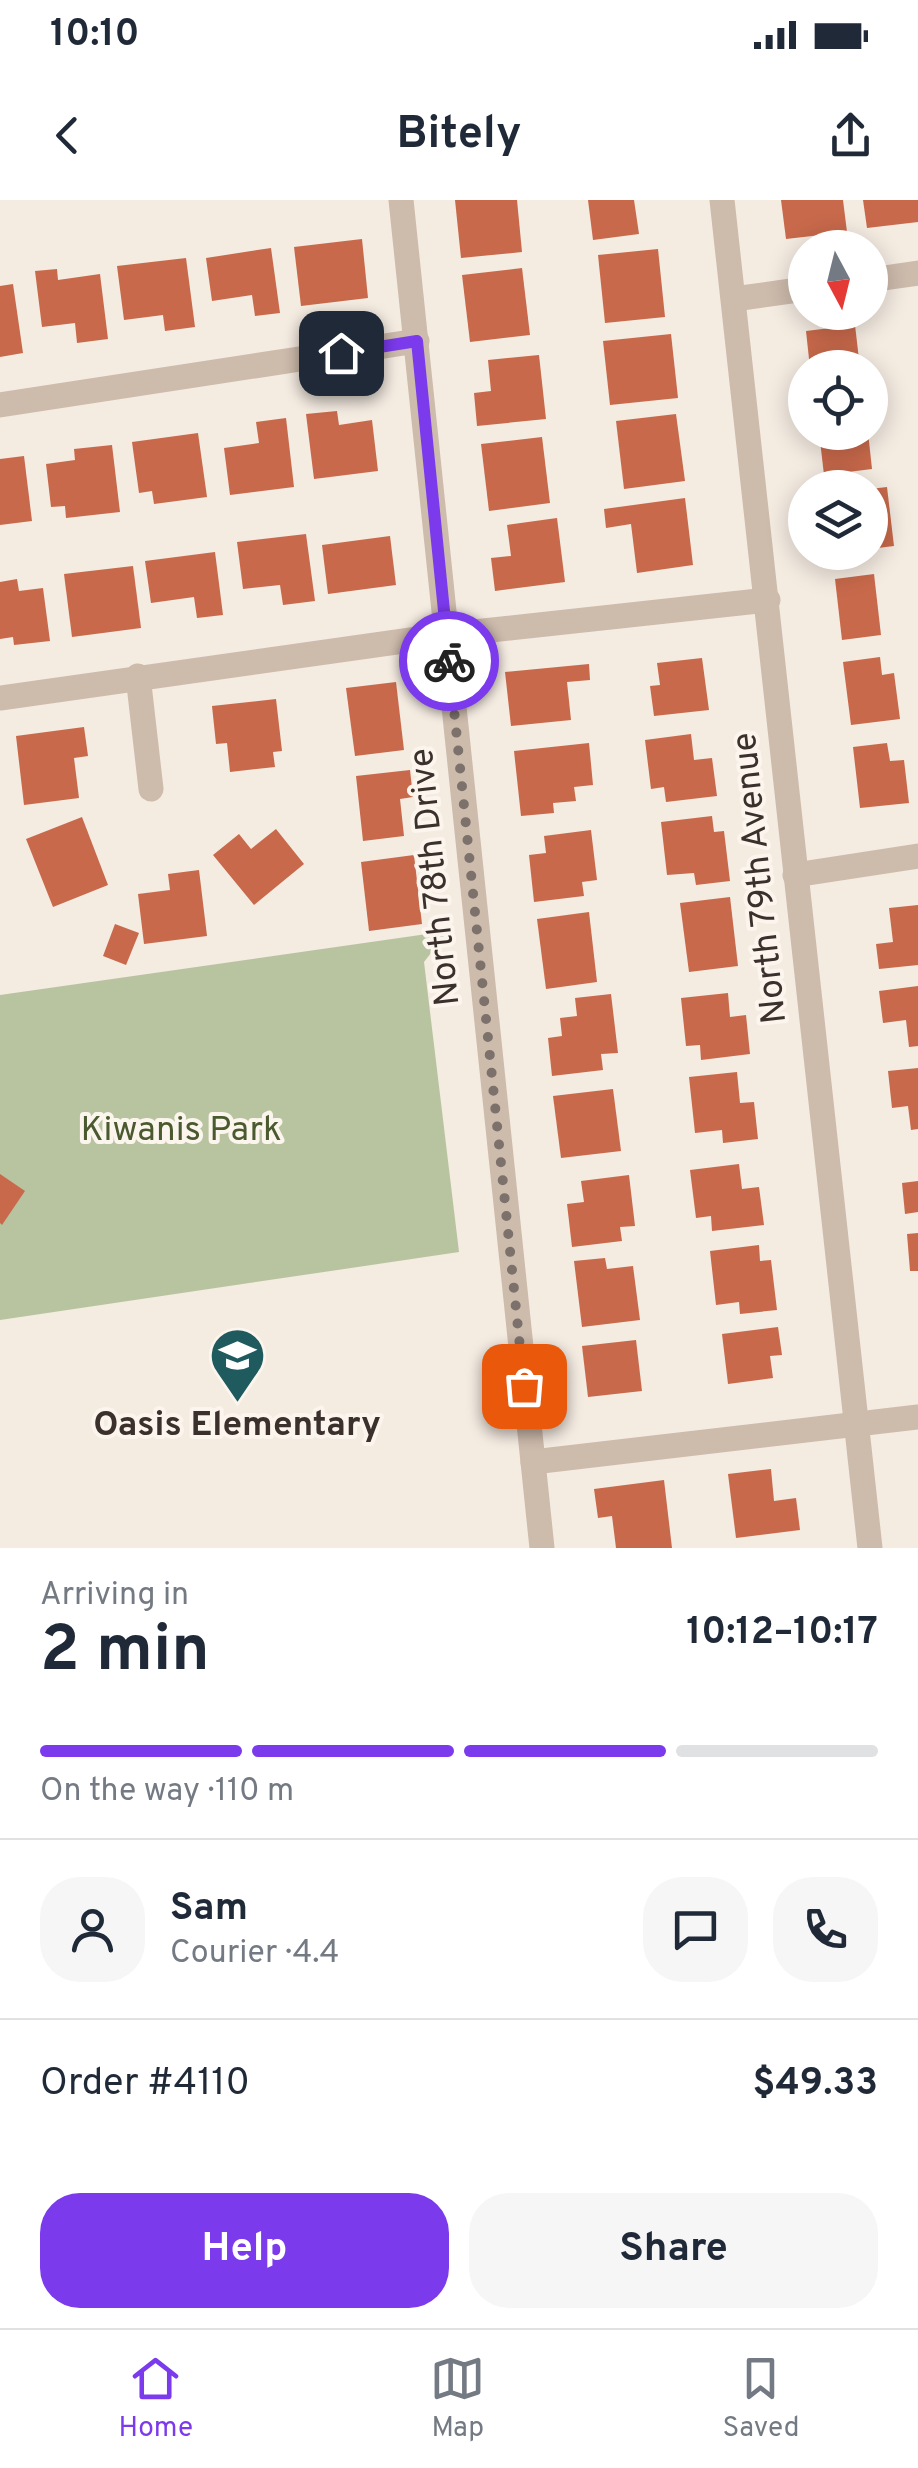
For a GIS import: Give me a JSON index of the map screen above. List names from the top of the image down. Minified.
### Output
{"streets":{"street":["North 78th Drive","North 79th Avenue"]},"parks":["Kiwanis Park"],"places":{"school or university":["Oasis Elementary"]},"north":"bottom","page":{"status":"10:10","header":"Bitely","heading":["2 min","Arriving in","10:12–10:17"],"panel":["Sam","Courier · 4.4","Order #4110","$49.33"],"bar":"On the way · 110 m","buttons":["Help","Share"],"tabs":["Home","Map","Saved"]}}
